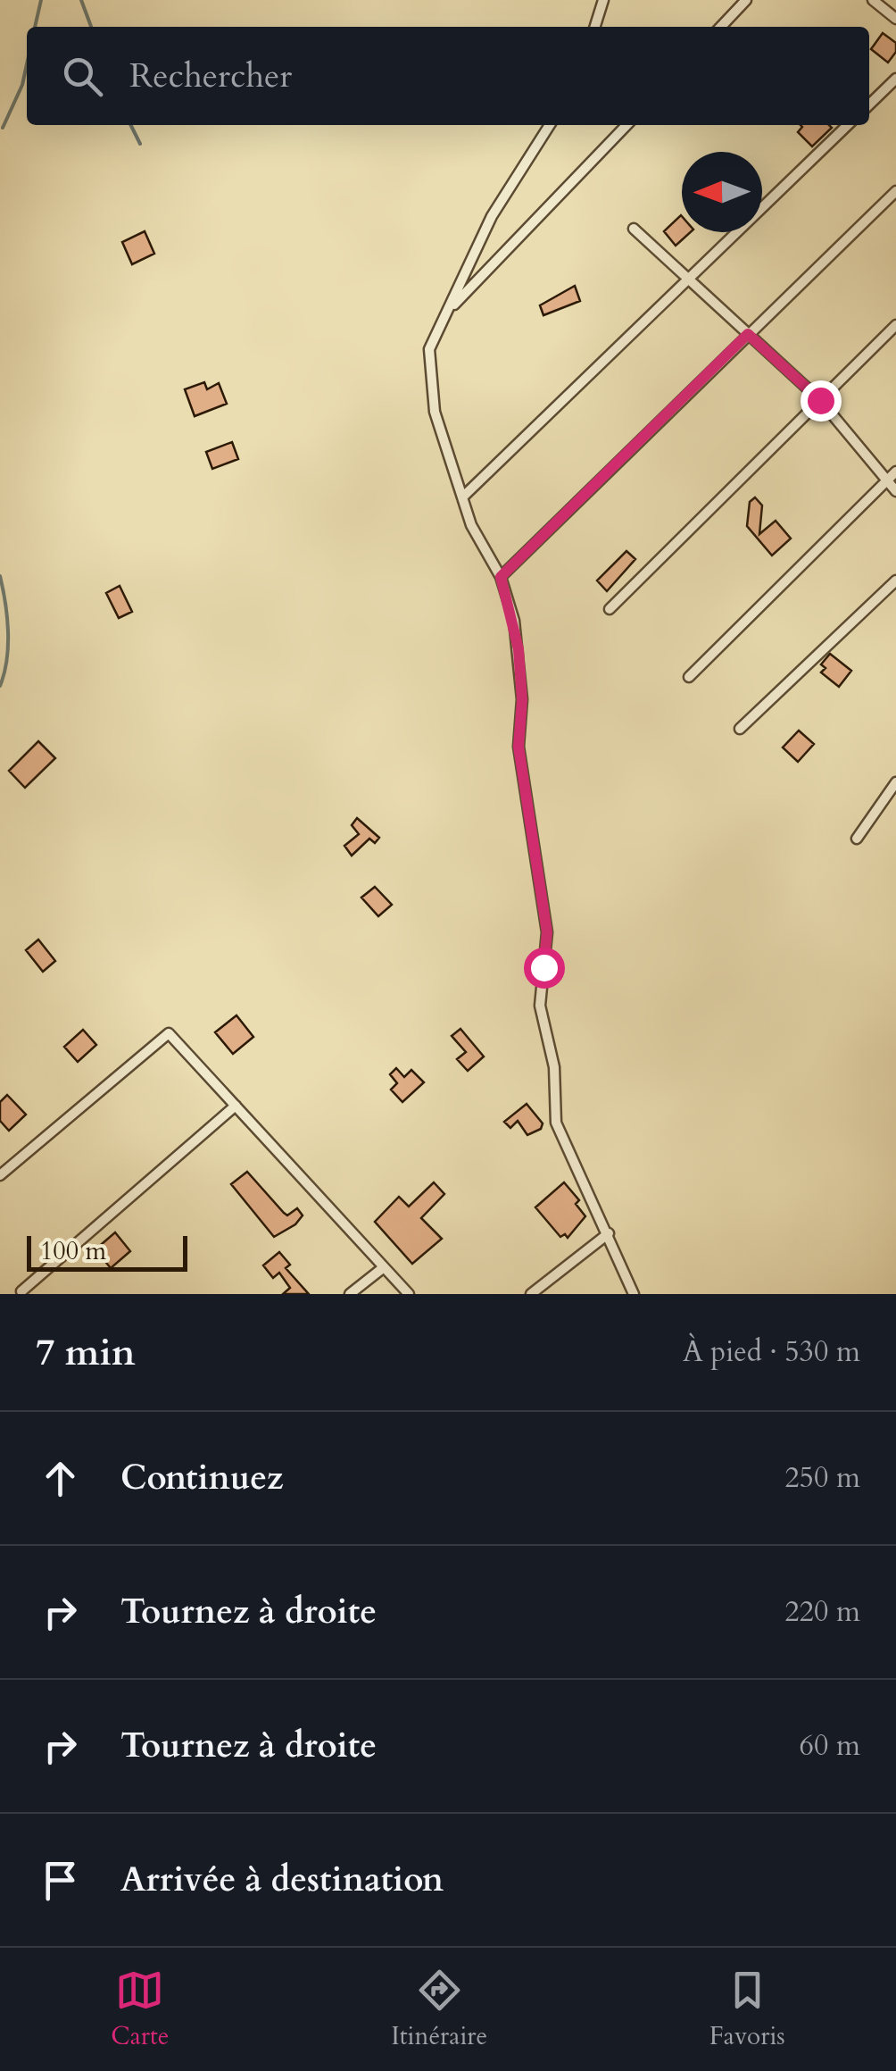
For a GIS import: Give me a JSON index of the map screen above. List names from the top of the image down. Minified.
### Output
{"scale_bar":"100 m","north":"left","page":{"search":"Rechercher","scale":"100 m","heading":["7 min","À pied · 530 m"],"list":[["Continuez","250 m"],["Tournez à droite","220 m"],["Tournez à droite","60 m"],"Arrivée à destination"],"nav":["Carte","Itinéraire","Favoris"]}}
